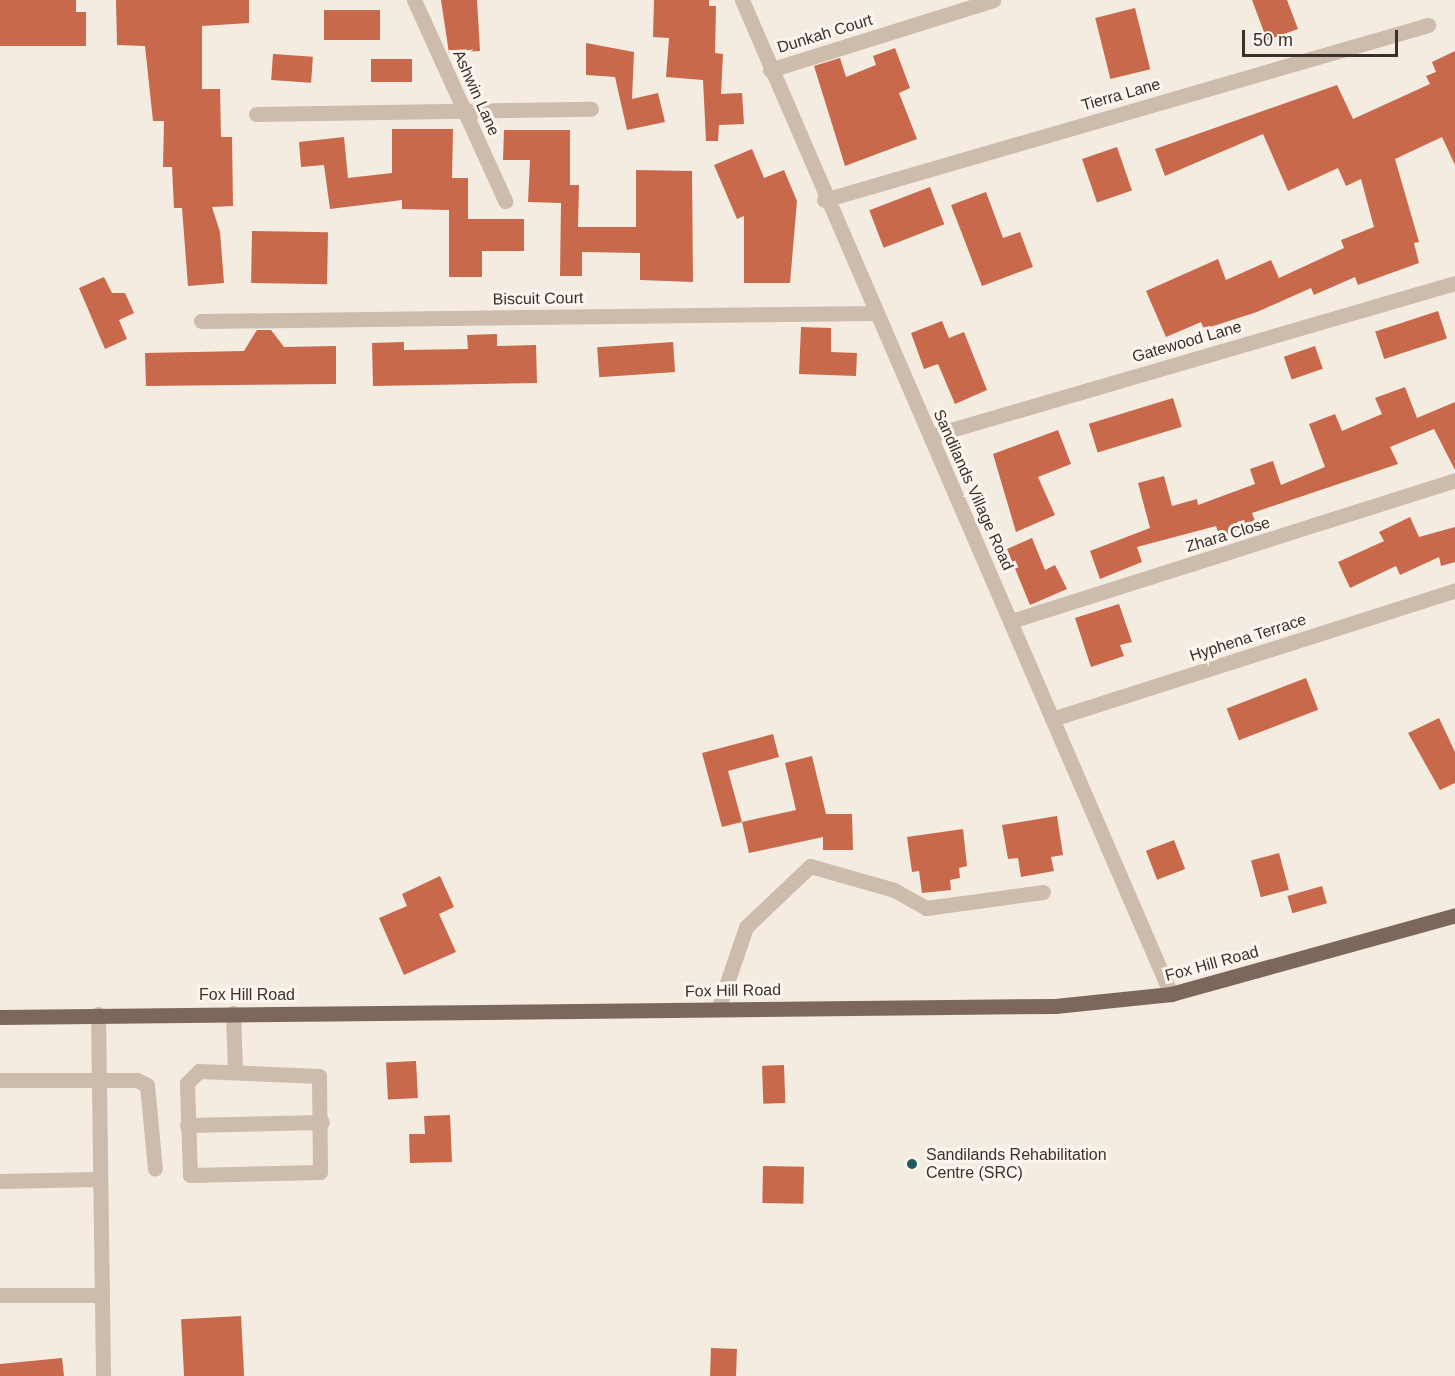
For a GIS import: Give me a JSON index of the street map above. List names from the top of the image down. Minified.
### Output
{"streets":{"main road":["Fox Hill Road"],"street":["Dunkah Court","Ashwin Lane","Tierra Lane","Biscuit Court","Gatewood Lane","Sandilands Village Road","Zhara Close","Hyphena Terrace"]},"crossings":[["Dunkah Court","Sandilands Village Road"],["Tierra Lane","Sandilands Village Road"],["Biscuit Court","Sandilands Village Road"],["Gatewood Lane","Sandilands Village Road"],["Sandilands Village Road","Zhara Close"],["Sandilands Village Road","Hyphena Terrace"],["Sandilands Village Road","Fox Hill Road"]],"places":["Sandilands Rehabilitation Centre (SRC)"],"scale_bar":"50 m"}
